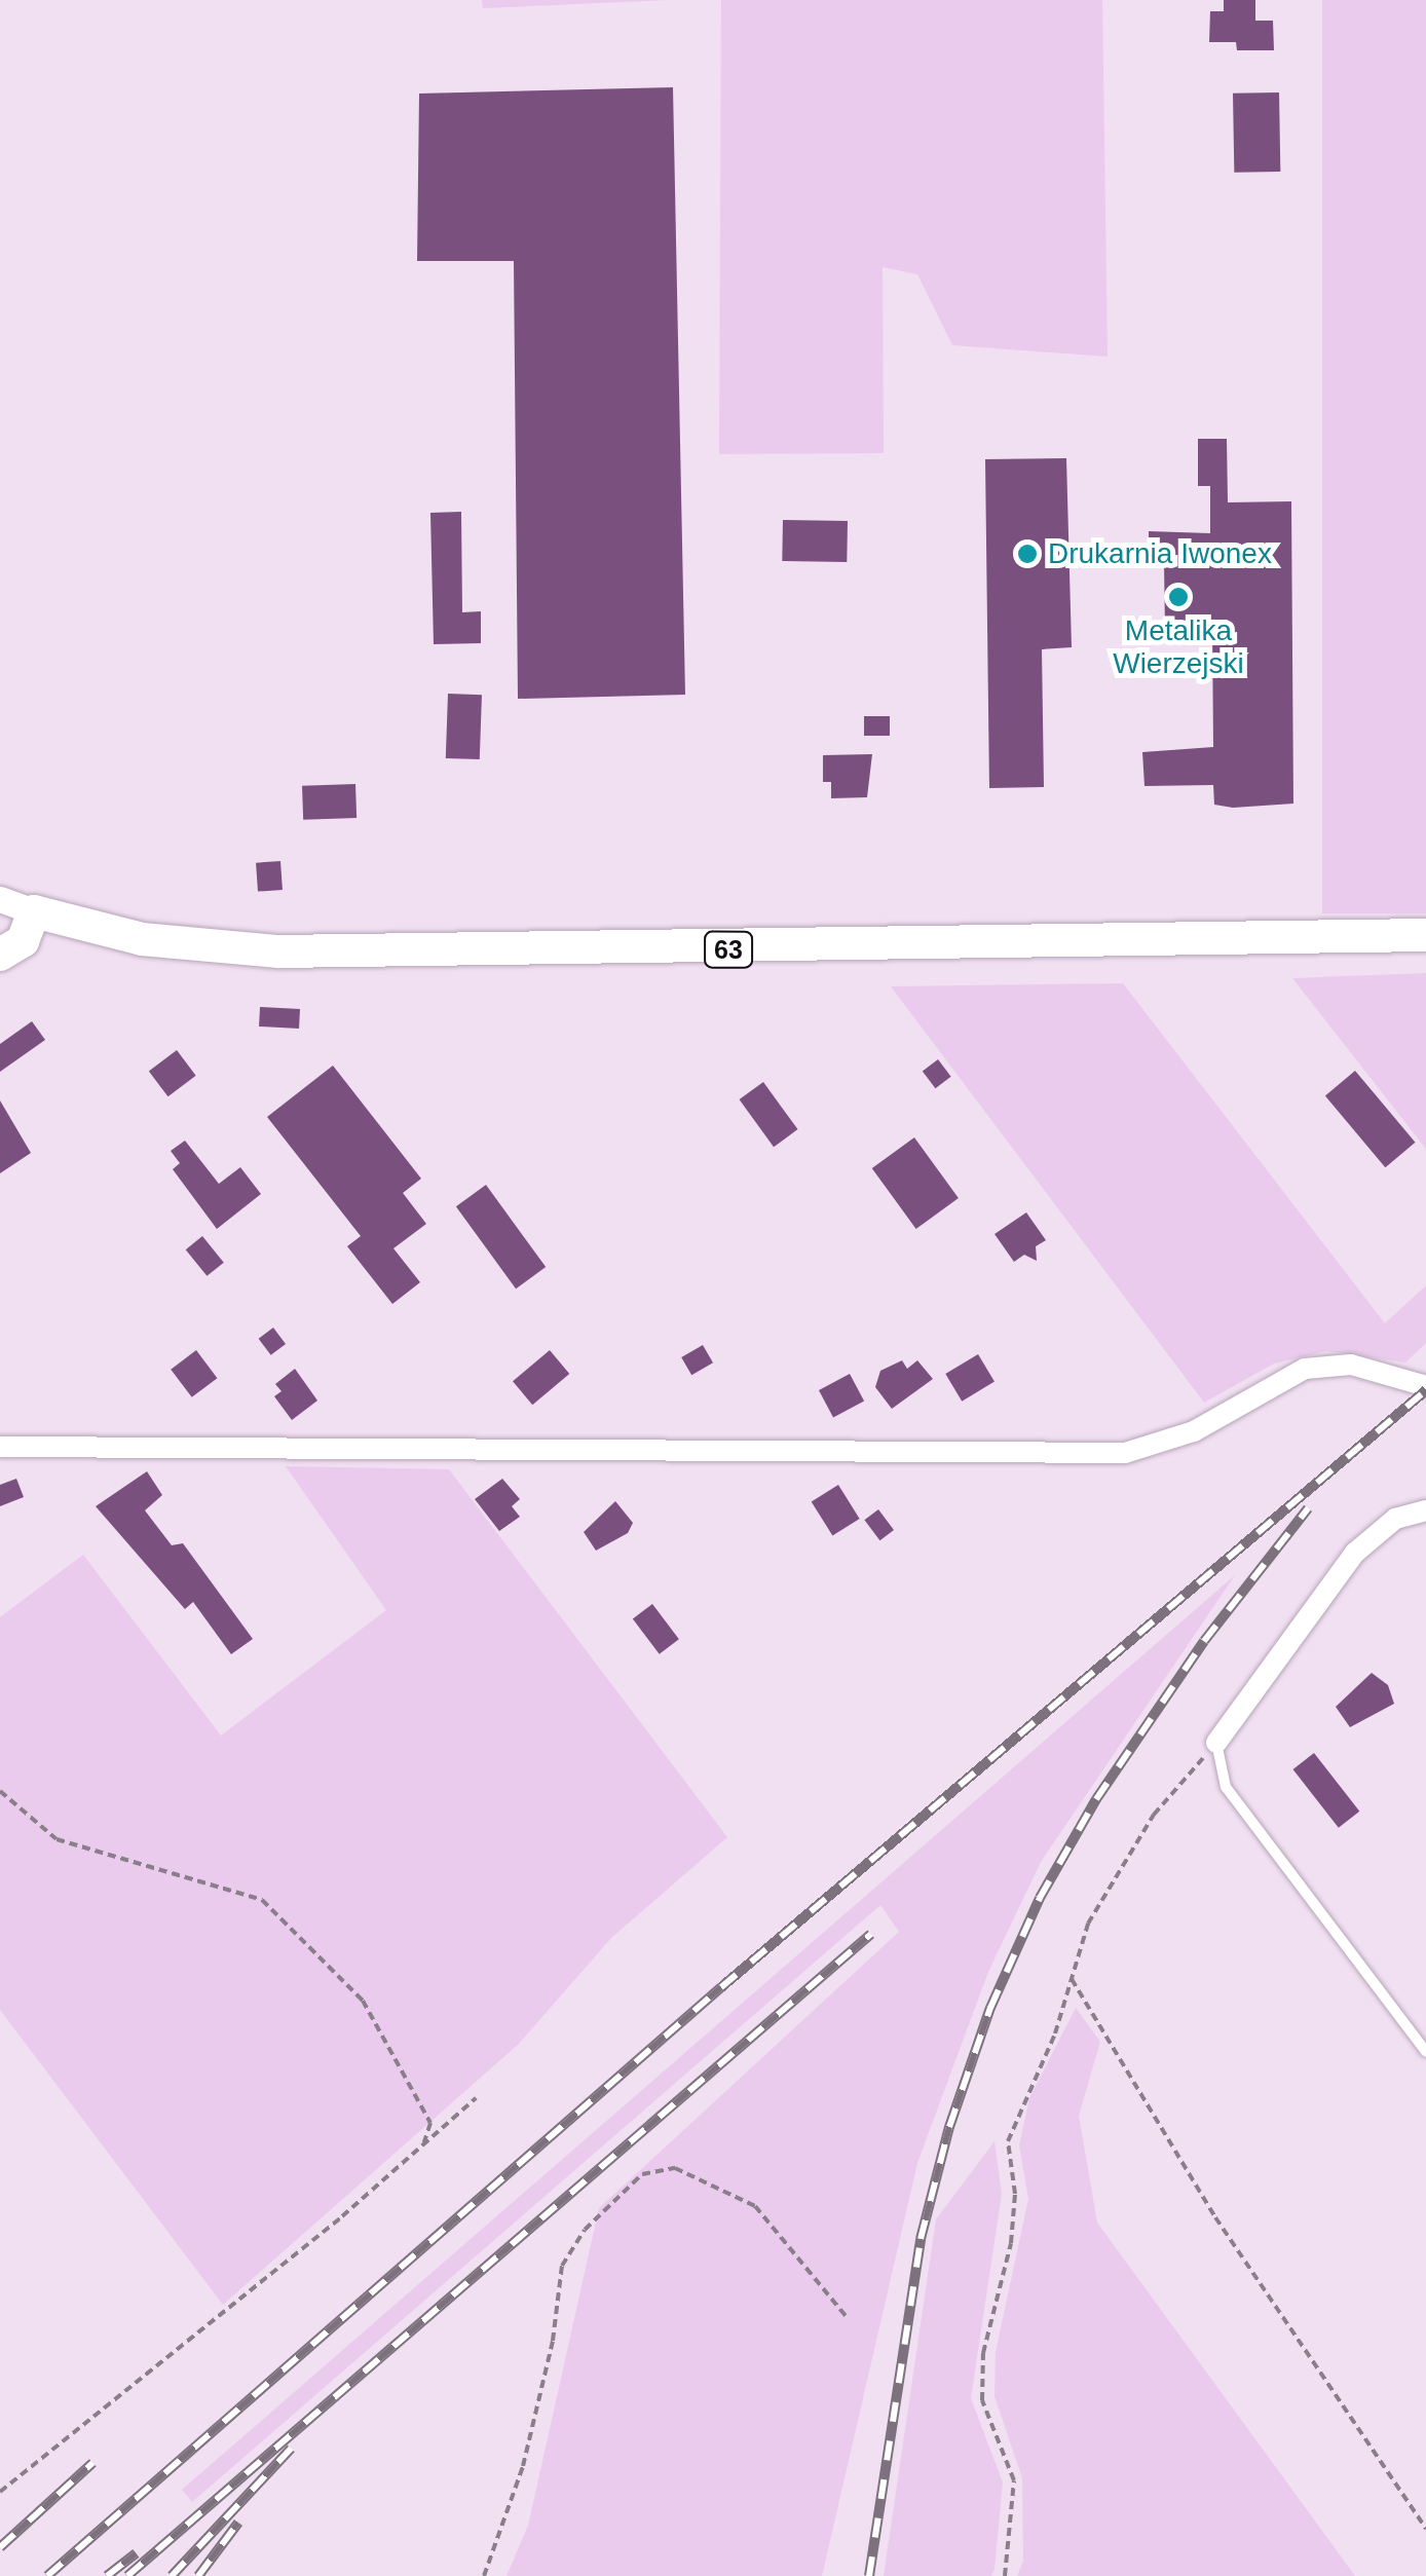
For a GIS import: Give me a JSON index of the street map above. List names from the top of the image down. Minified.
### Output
{"streets":{"main road":["63"]},"places":["Drukarnia Iwonex","Metalika Wierzejski"]}
